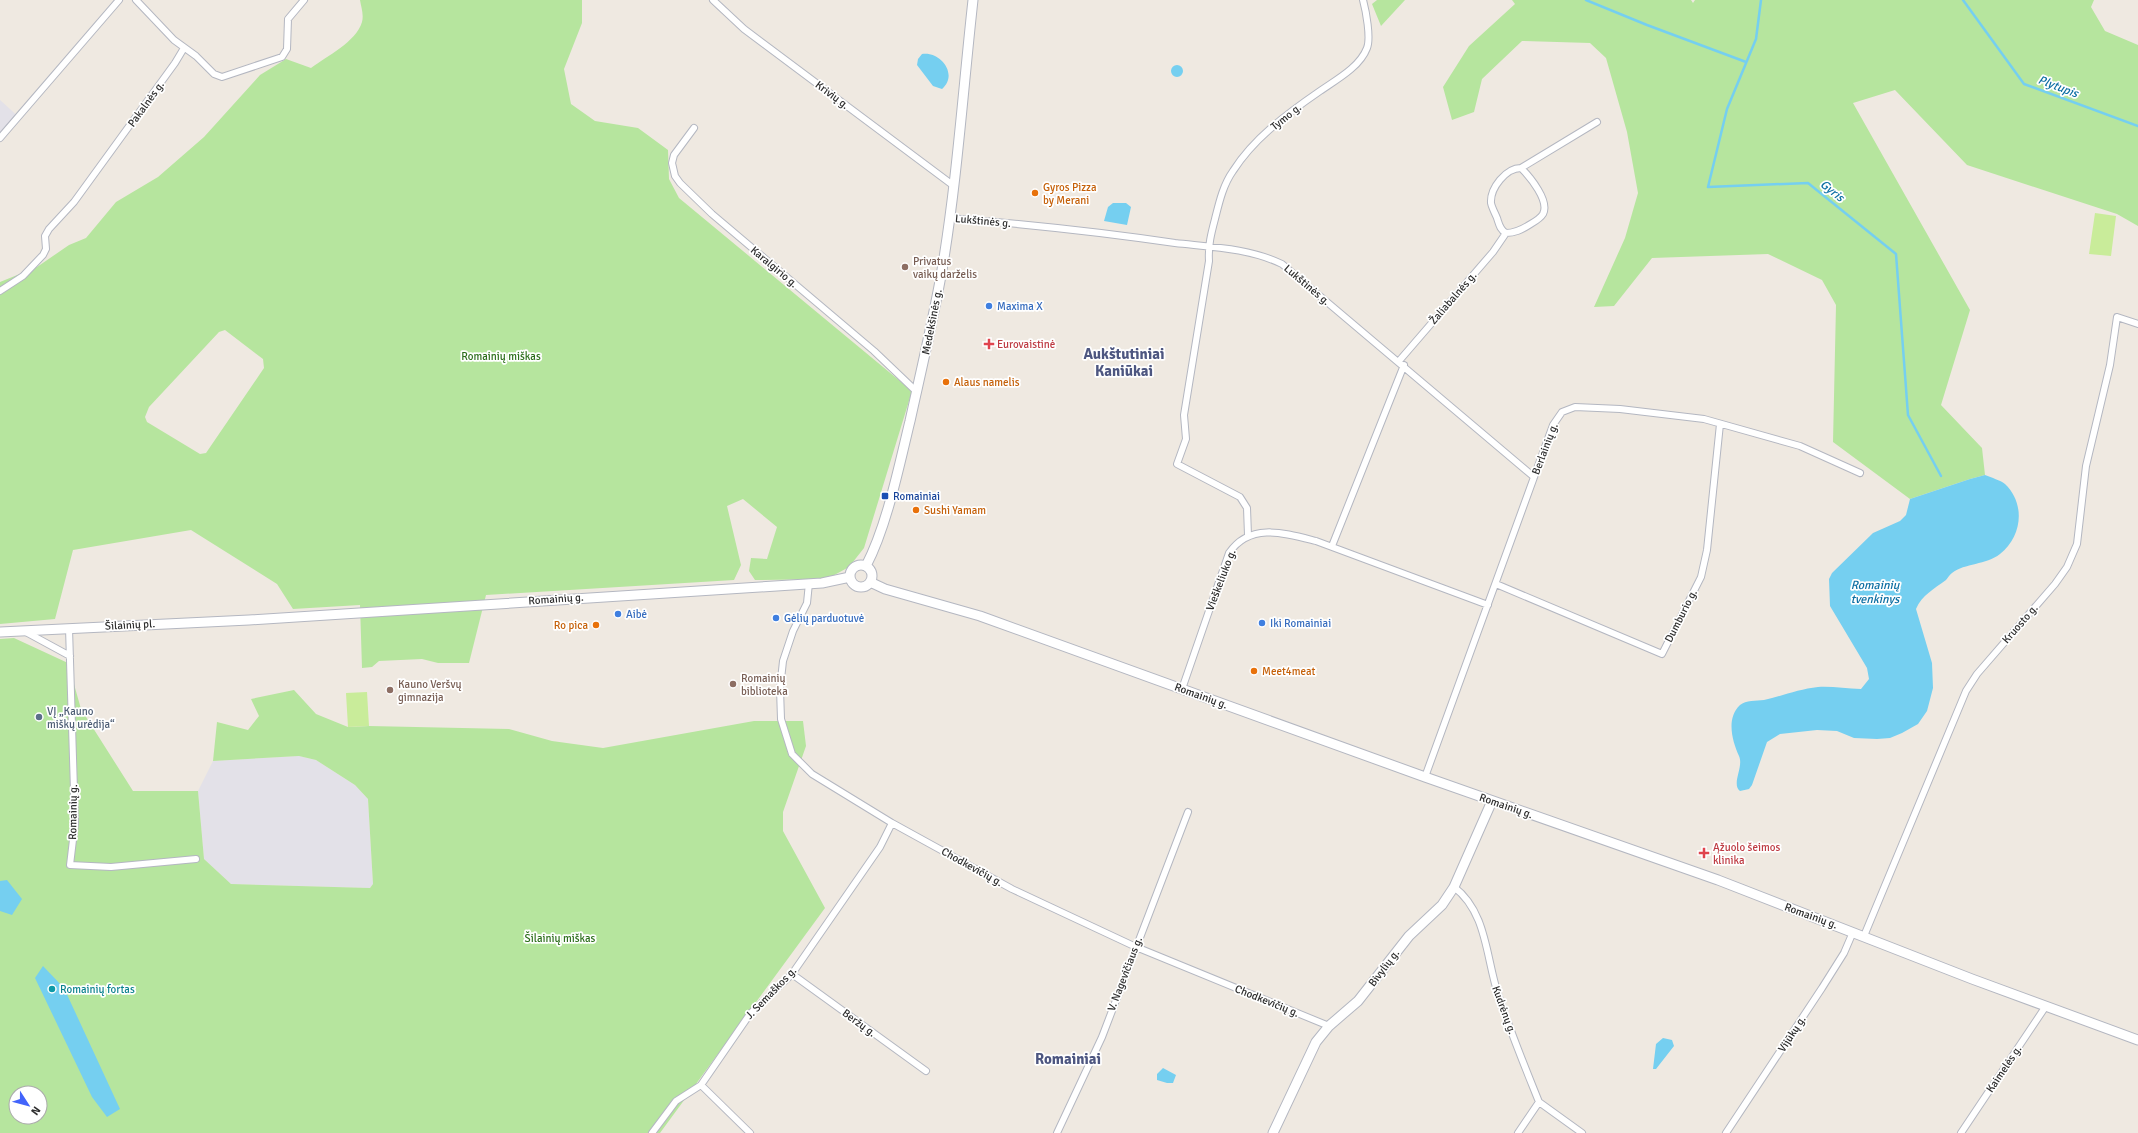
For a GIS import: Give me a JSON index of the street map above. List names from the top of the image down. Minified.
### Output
{"streets":{"main road":["Medekšinės g.","Romainių g.","Šilainių pl.","Bivylių g."],"street":["Krivių g.","Pakalnės g.","Tymo g.","Lukštinės g.","Karalgirio g.","Žaliabalnės g.","Berlainių g.","Vieškeliuko g.","Dumburio g.","Kruosto g.","Chodkevičių g.","V. Nagevičiaus g.","J. Semaškos g.","Kudrėnų g.","Beržų g.","Vijūkų g.","Kaimelės g."]},"crossings":[["Krivių g.","Medekšinės g."],["Tymo g.","Lukštinės g."],["Tymo g.","Vieškeliuko g."],["Lukštinės g.","Žaliabalnės g."],["Lukštinės g.","Medekšinės g."],["Lukštinės g.","Berlainių g."],["Karalgirio g.","Medekšinės g."],["Medekšinės g.","Romainių g."],["Berlainių g.","Romainių g."],["Berlainių g.","Dumburio g."],["Vieškeliuko g.","Romainių g."],["Romainių g.","Kruosto g."],["Romainių g.","Šilainių pl."],["Romainių g.","Chodkevičių g."],["Romainių g.","Bivylių g."],["Romainių g.","Vijūkų g."],["Romainių g.","Kaimelės g."],["Chodkevičių g.","Bivylių g."],["Chodkevičių g.","V. Nagevičiaus g."],["Chodkevičių g.","J. Semaškos g."],["Bivylių g.","Kudrėnų g."],["J. Semaškos g.","Beržų g."]],"districts":["Aukštutiniai Kaniūkai","Romainiai"],"water":["Plytupis","Gyris","Romainių tvenkinys"],"parks":["Romainių miškas","Šilainių miškas"],"places":{"other":["Gyros Pizza by Merani","Privatus vaikų darželis","Maxima X","Alaus namelis","Sushi Yamam","Aibė","Gėlių parduotuvė","Iki Romainiai","Ro pica","Meet4meat","Romainių biblioteka","Kauno Veršvų gimnazija","VĮ „Kauno miškų urėdija“","Romainių fortas"],"health":["Eurovaistinė","Ąžuolo šeimos klinika"],"transit":["Romainiai"]},"north":"bottom right"}
